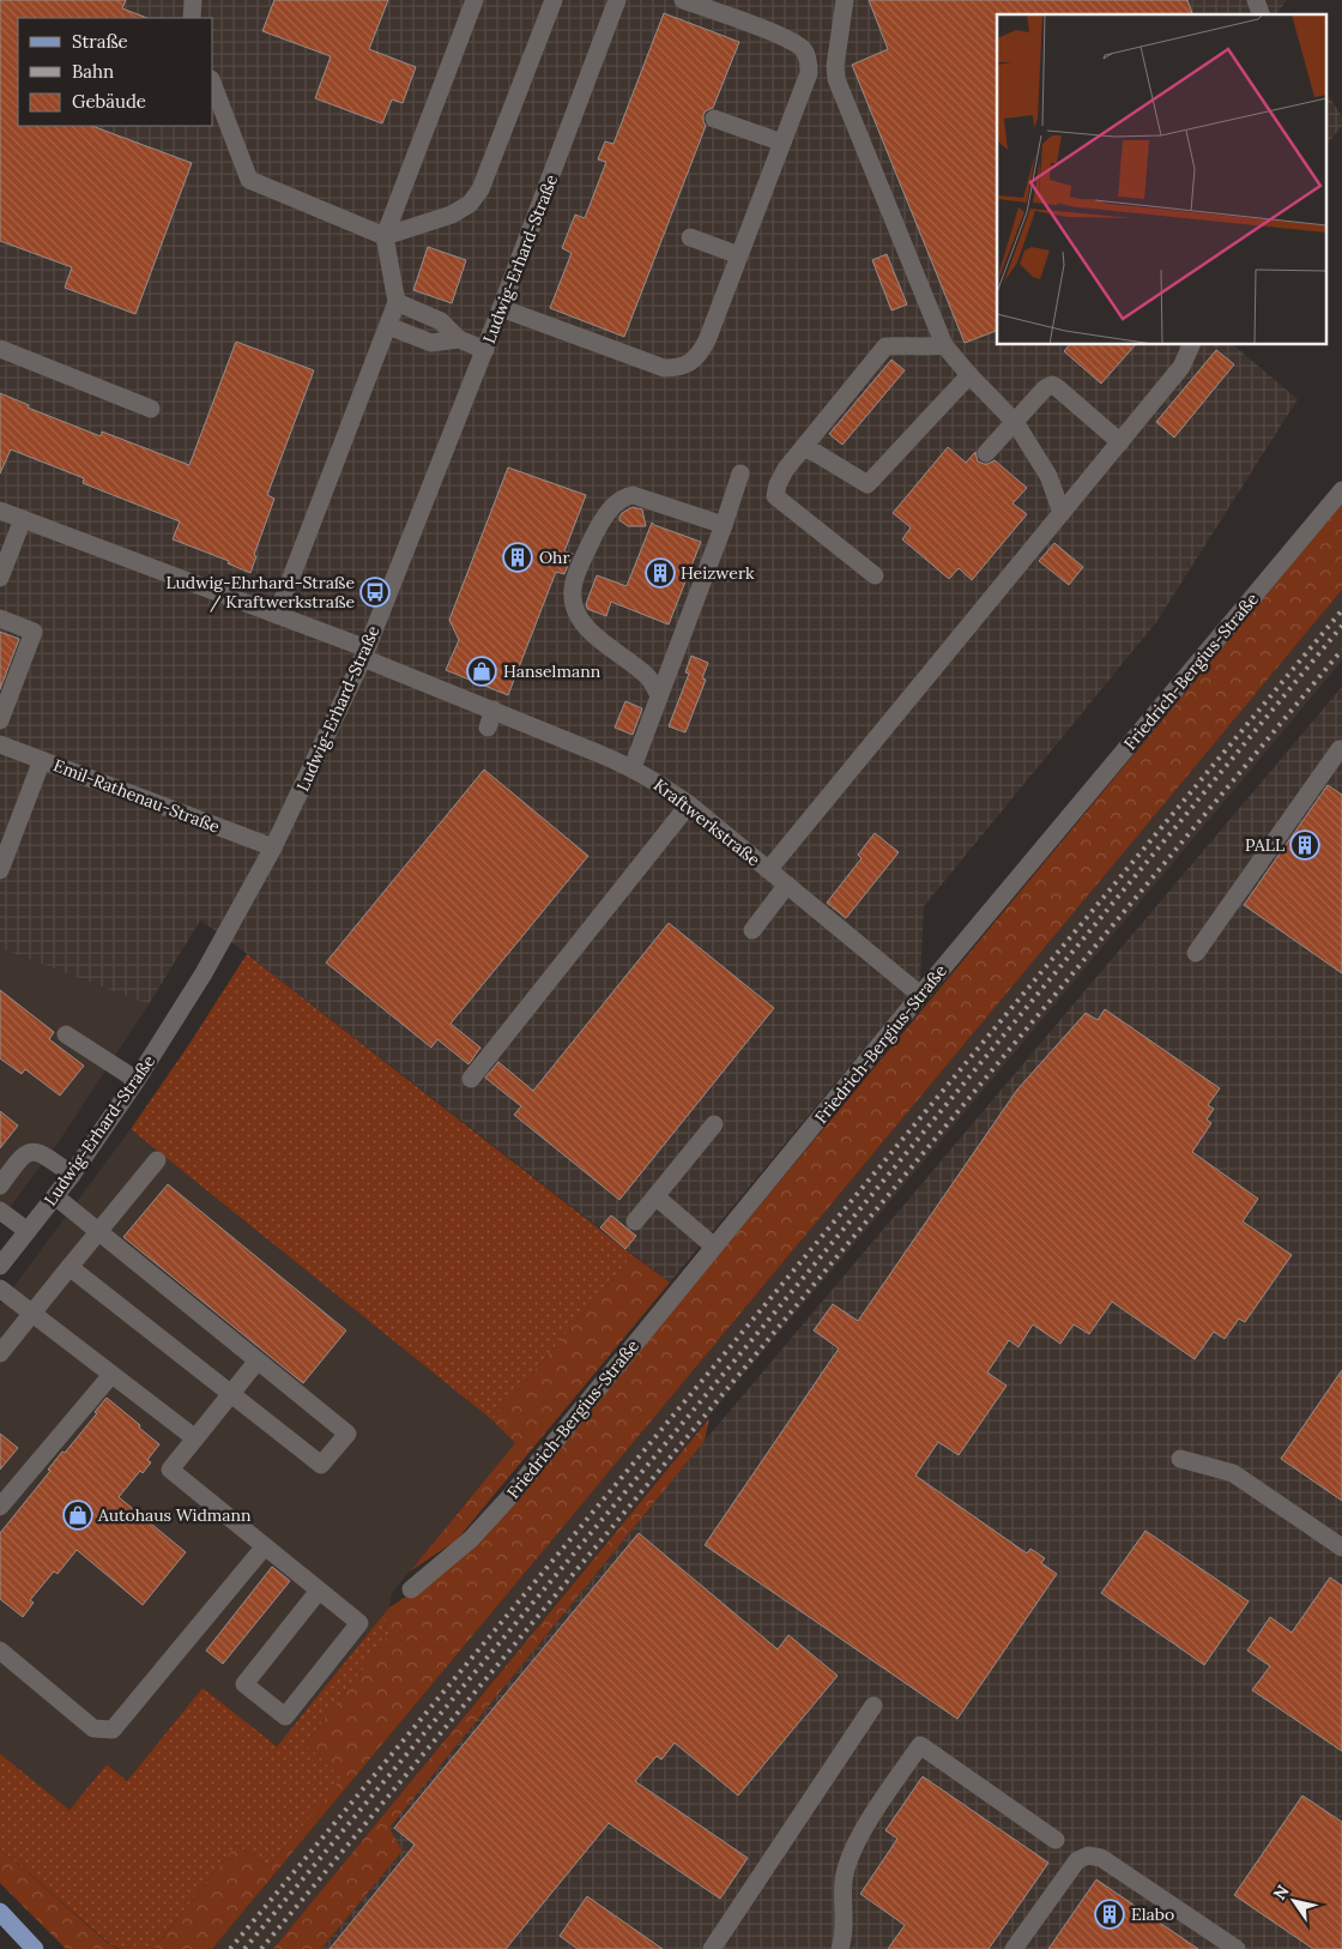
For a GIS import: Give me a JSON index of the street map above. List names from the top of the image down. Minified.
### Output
{"streets":{"street":["Ludwig-Erhard-Straße","Friedrich-Bergius-Straße","Emil-Rathenau-Straße","Kraftwerkstraße"]},"crossings":[["Ludwig-Erhard-Straße","Emil-Rathenau-Straße"],["Ludwig-Erhard-Straße","Kraftwerkstraße"],["Friedrich-Bergius-Straße","Kraftwerkstraße"]],"places":{"building":["Ohr","Heizwerk","PALL","Elabo"],"bus stop":["Ludwig-Ehrhard-Straße / Kraftwerkstraße"],"shop":["Hanselmann","Autohaus Widmann"]},"legend":["Straße","Bahn","Gebäude"],"north":"top left"}
